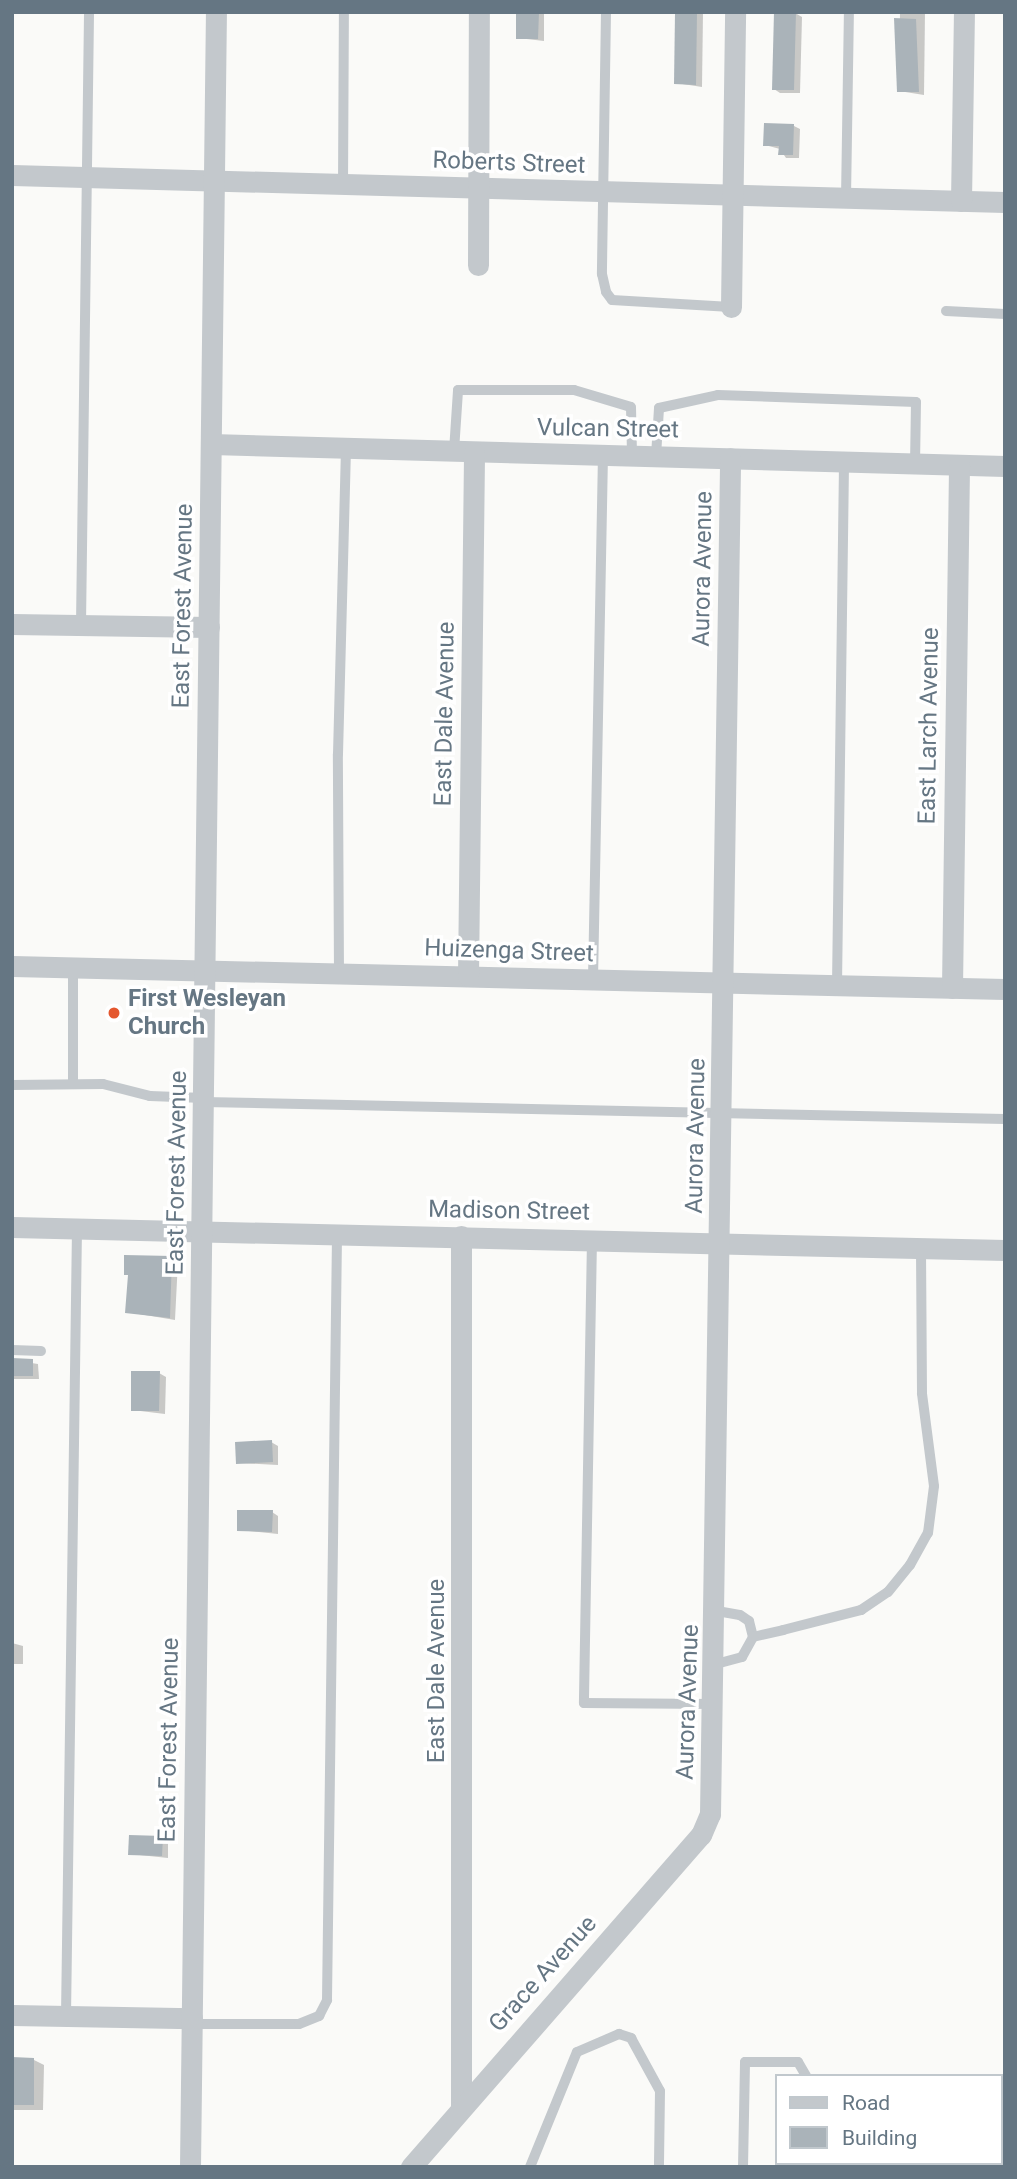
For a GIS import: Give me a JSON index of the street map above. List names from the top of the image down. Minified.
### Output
{"streets":{"street":["Roberts Street","Vulcan Street","Aurora Avenue","East Forest Avenue","East Dale Avenue","East Larch Avenue","Huizenga Street","Madison Street","Grace Avenue"]},"crossings":[["Roberts Street","East Forest Avenue"],["Vulcan Street","Aurora Avenue"],["Vulcan Street","East Forest Avenue"],["Vulcan Street","East Dale Avenue"],["Vulcan Street","East Larch Avenue"],["Aurora Avenue","Huizenga Street"],["Aurora Avenue","Madison Street"],["Aurora Avenue","Grace Avenue"],["East Forest Avenue","Huizenga Street"],["East Forest Avenue","Madison Street"],["East Dale Avenue","Huizenga Street"],["East Dale Avenue","Madison Street"],["East Dale Avenue","Grace Avenue"],["East Larch Avenue","Huizenga Street"]],"places":["First Wesleyan Church"],"legend":["Road","Building"]}
